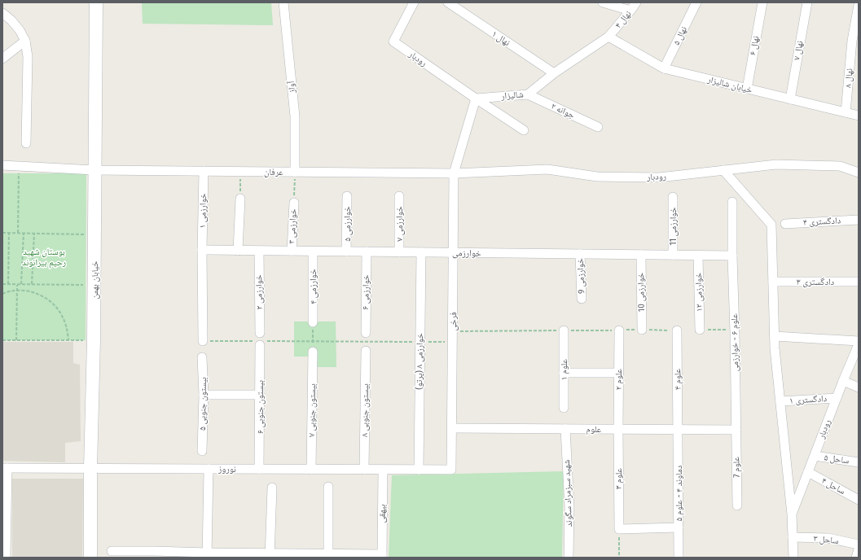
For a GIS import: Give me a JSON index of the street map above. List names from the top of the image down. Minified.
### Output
{"streets":{"street":["نهال ۴","نهال ۵","نهال ۱","نهال ۶","نهال ۷","رودبار","نهال ۸","خیابان شالیزار","آواز","شالیزار","جوانه ۲","عرفان","خوارزمی ۱","دادگستری ۴","خوارزمی ۵","خوارزمی ۷","خوارزمی ۳","خوارزمی 11","خوارزمی","خوارزمی 9","خیابان بهمن","دادگستری ۳","خوارزمی ۴","خوارزمی ۲","خوارزمی ۶","خوارزمی 10","خوارزمی ۱۲","فرخی","علوم ۶ - خوارزمی","خوارزمی ۸ (پرتو)","علوم ۱","علوم ۲","علوم ۴","دادگستری ۱","بیستون جنوبی ۵","بیستون جنوبی ۶","بیستون جنوبی ۷","بیستون جنوبی ۸","علوم","ساحل ۵","علوم 7","نوروز","علوم ۳","ساحل ۴","شهید سبزمراد سگوند","دماوند ۴ - علوم ۵","بیهقی","ساحل ۳"]},"crossings":[["نهال ۴","خیابان شالیزار"],["نهال ۴","شالیزار"],["نهال ۵","خیابان شالیزار"],["نهال ۱","شالیزار"],["نهال ۶","خیابان شالیزار"],["نهال ۷","خیابان شالیزار"],["رودبار","شالیزار"],["رودبار","عرفان"],["رودبار","فرخی"],["رودبار","دادگستری ۱"],["رودبار","ساحل ۵"],["رودبار","ساحل ۴"],["نهال ۸","خیابان شالیزار"],["خیابان شالیزار","شالیزار"],["آواز","عرفان"],["شالیزار","جوانه ۲"],["عرفان","خوارزمی ۱"],["عرفان","خیابان بهمن"],["عرفان","فرخی"],["خوارزمی ۱","خوارزمی"],["خوارزمی ۵","خوارزمی"],["خوارزمی ۷","خوارزمی"],["خوارزمی ۳","خوارزمی"],["خوارزمی 11","خوارزمی"],["خوارزمی","خوارزمی 9"],["خوارزمی","خوارزمی ۴"],["خوارزمی","خوارزمی ۲"],["خوارزمی","خوارزمی ۶"],["خوارزمی","خوارزمی 10"],["خوارزمی","خوارزمی ۱۲"],["خوارزمی","فرخی"],["خوارزمی","علوم ۶ - خوارزمی"],["خوارزمی","خوارزمی ۸ (پرتو)"],["خیابان بهمن","نوروز"],["فرخی","علوم"],["فرخی","نوروز"],["علوم ۶ - خوارزمی","علوم"],["علوم ۶ - خوارزمی","علوم 7"],["خوارزمی ۸ (پرتو)","نوروز"],["علوم ۲","علوم"],["علوم ۲","علوم ۳"],["علوم ۴","علوم"],["علوم ۴","دماوند ۴ - علوم ۵"],["بیستون جنوبی ۶","نوروز"],["بیستون جنوبی ۷","نوروز"],["بیستون جنوبی ۸","نوروز"],["علوم","علوم 7"],["علوم","علوم ۳"],["علوم","شهید سبزمراد سگوند"],["علوم","دماوند ۴ - علوم ۵"],["نوروز","بیهقی"]],"parks":["بوستان شهید رحیم بیرانوند"]}
